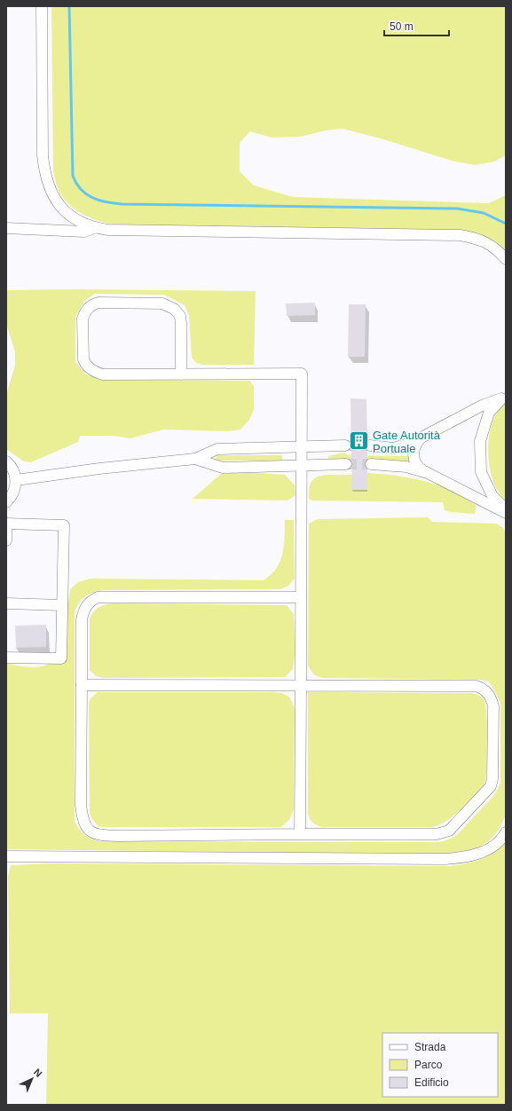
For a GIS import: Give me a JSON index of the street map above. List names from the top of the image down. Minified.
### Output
{"places":{"building":["Gate Autorità Portuale"]},"legend":["Strada","Parco","Edificio"],"scale_bar":"50 m","north":"top right"}
